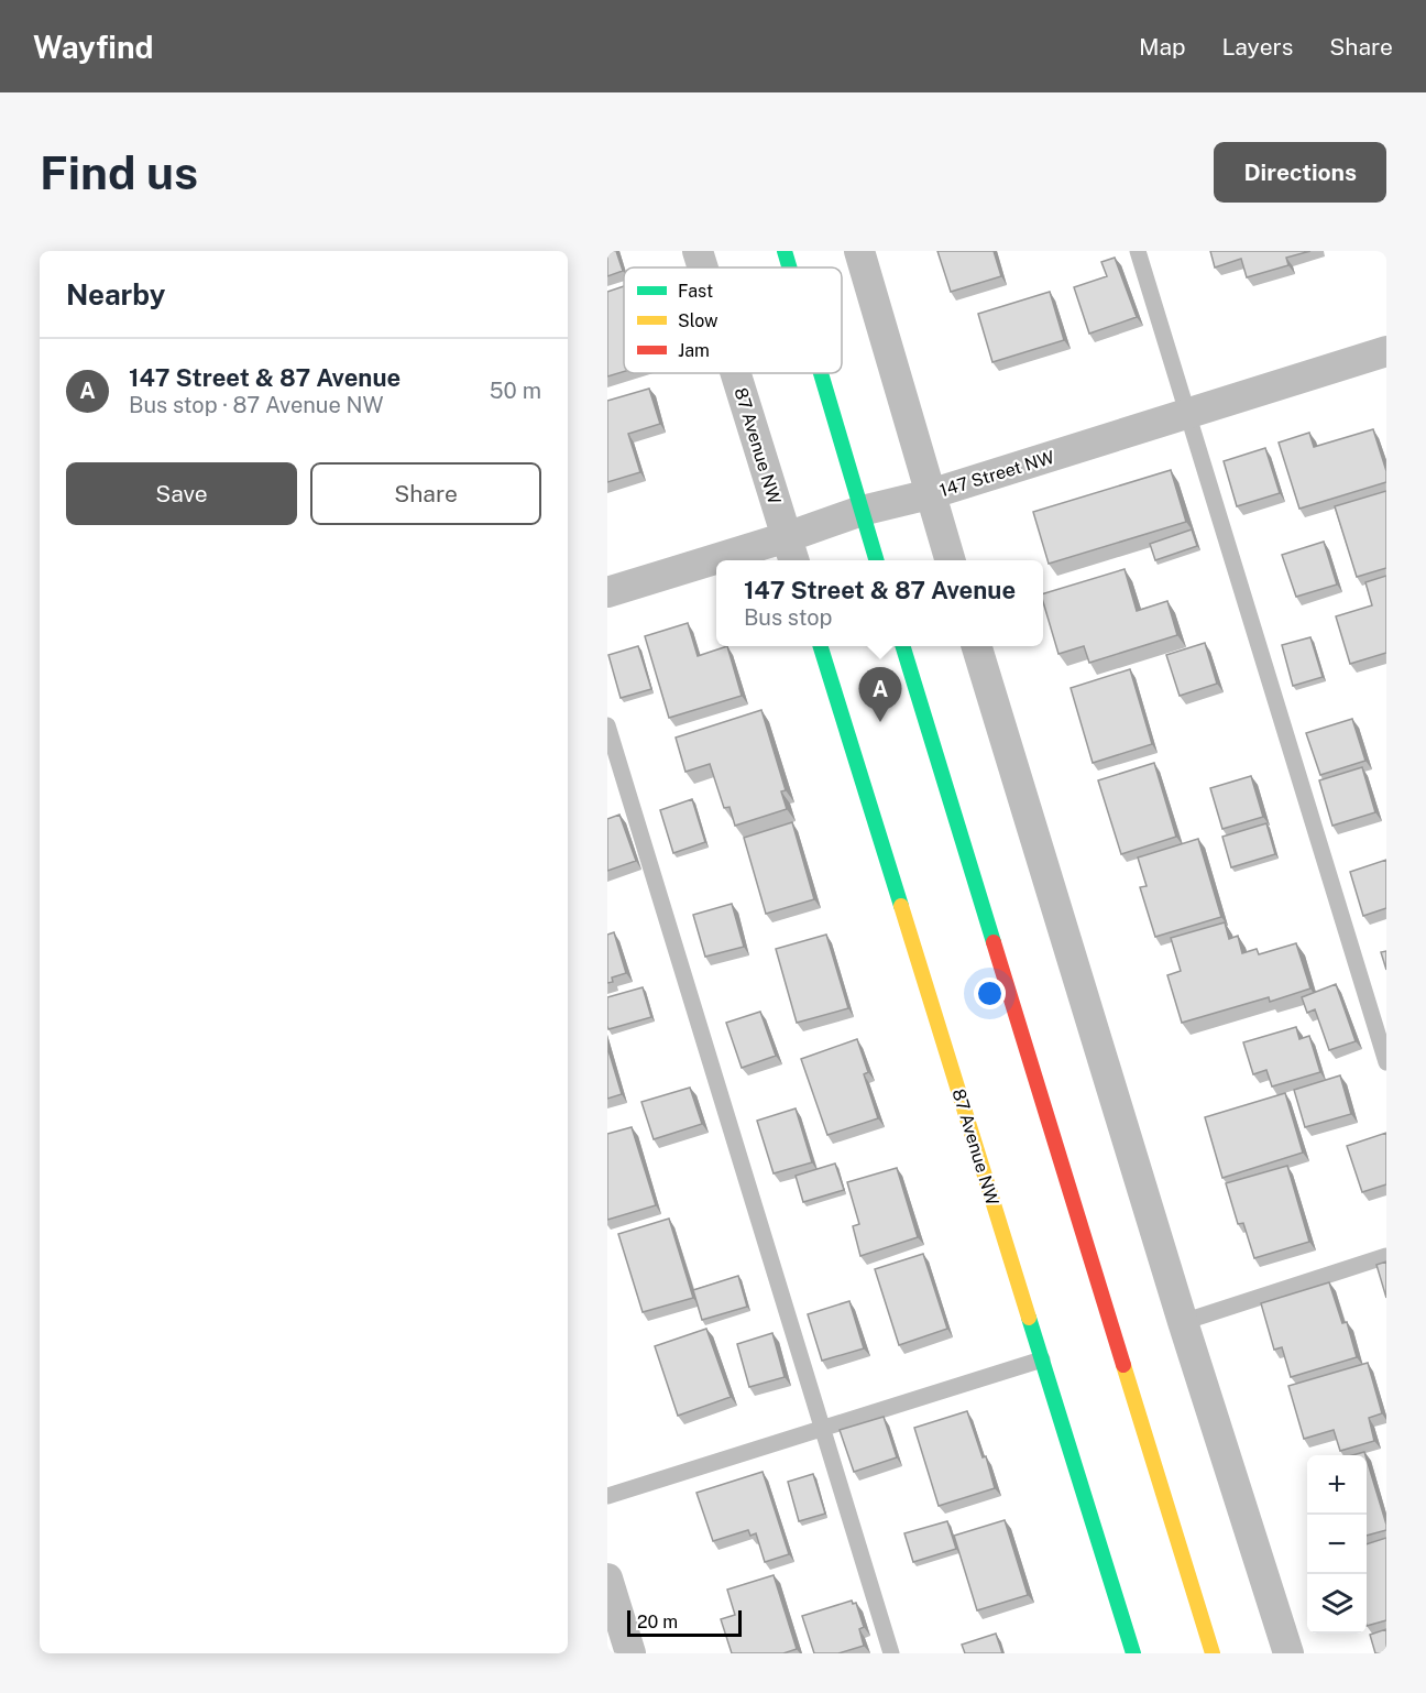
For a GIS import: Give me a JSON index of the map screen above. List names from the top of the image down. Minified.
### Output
{"streets":{"main road":["87 Avenue NW"],"street":["147 Street NW"]},"crossings":[["87 Avenue NW","147 Street NW"]],"legend":["Fast","Slow","Jam"],"scale_bar":"20 m","page":{"header":"Wayfind","nav":["Map","Layers","Share"],"buttons":["Directions",["Save","Share"]],"title":"Find us","heading":"Nearby","list":[{"mark":"A","name":"147 Street & 87 Avenue","note":"Bus stop · 87 Avenue NW","value":"50 m"}],"popup":["147 Street & 87 Avenue","Bus stop"],"pins":"A","map_buttons":["+","−"],"scale":"20 m"}}
